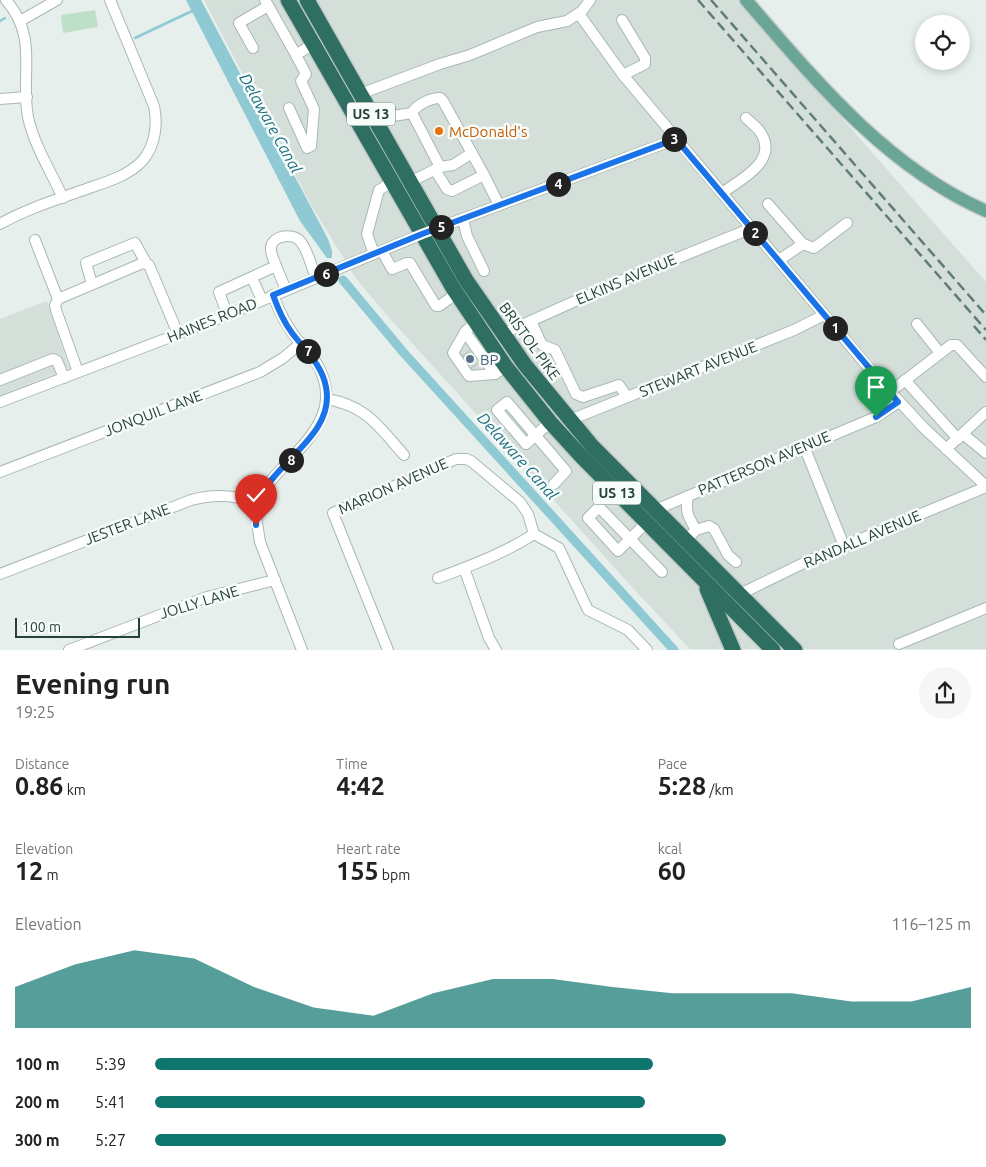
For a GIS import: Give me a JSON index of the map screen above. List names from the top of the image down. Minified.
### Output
{"streets":{"highway":["US 13","BRISTOL PIKE"],"street":["ELKINS AVENUE","HAINES ROAD","STEWART AVENUE","JONQUIL LANE","PATTERSON AVENUE","MARION AVENUE","JESTER LANE","RANDALL AVENUE","JOLLY LANE"]},"crossings":[["US 13","HAINES ROAD"],["ELKINS AVENUE","BRISTOL PIKE"],["HAINES ROAD","BRISTOL PIKE"],["BRISTOL PIKE","STEWART AVENUE"],["BRISTOL PIKE","PATTERSON AVENUE"],["BRISTOL PIKE","RANDALL AVENUE"]],"water":["Delaware Canal"],"places":["McDonald's","BP"],"scale_bar":"100 m","page":{"pins":["3","4","5","2","6","1","7","8"],"scale":"100 m","heading":["Evening run","19:25"],"stats":[["Distance","0.86 km"],["Time","4:42"],["Pace","5:28 /km"],["Elevation","12 m"],["Heart rate","155 bpm"],["kcal","60"]],"chart":["Elevation","116–125 m"],"list":[{"name":"100 m","note":"5:39"},{"name":"200 m","note":"5:41"},{"name":"300 m","note":"5:27"}]}}
